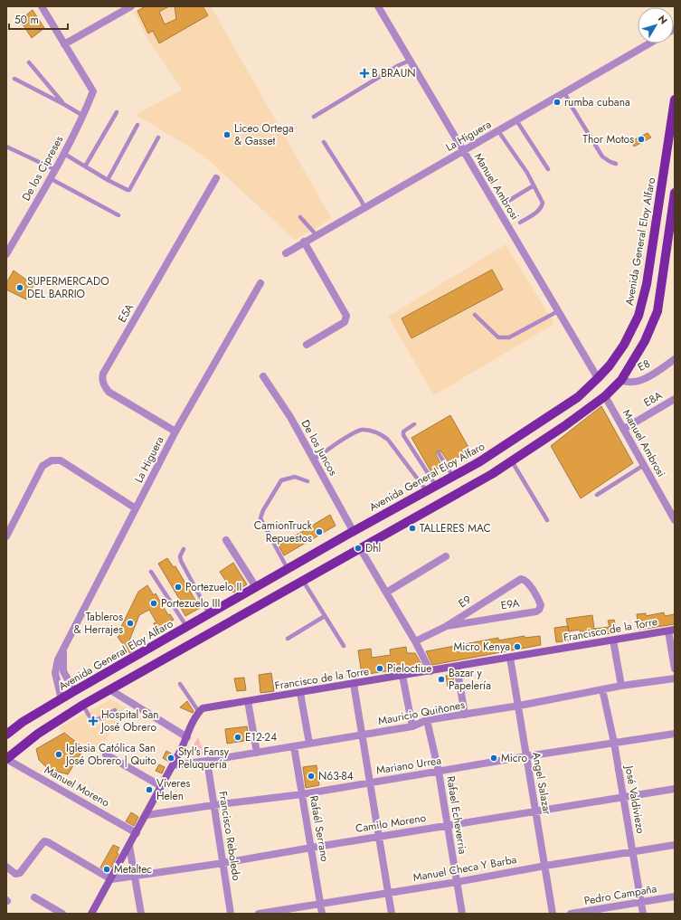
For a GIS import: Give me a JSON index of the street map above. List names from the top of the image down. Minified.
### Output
{"streets":{"main road":["Avenida General Eloy Alfaro"],"street":["La Higuera","De los Cipreses","Manuel Ambrosi","E5A","E8","E8A","De los Juncos","E9","E9A","Francisco de la Torre","Mauricio Quiñones","Mariano Urrea","Angel Salazar","Manuel Moreno","José Valdiviezo","Rafael Echeverria","Camilo Moreno","Rafaél Serrano","Francisco Reboledo","Manuel Checa Y Barba","Pedro Campaña"]},"crossings":[["La Higuera","Manuel Ambrosi"],["La Higuera","Avenida General Eloy Alfaro"],["La Higuera","E5A"],["Manuel Ambrosi","Avenida General Eloy Alfaro"],["Manuel Ambrosi","E8A"],["Avenida General Eloy Alfaro","De los Juncos"],["E9","E9A"],["Francisco de la Torre","Angel Salazar"],["Mauricio Quiñones","Angel Salazar"],["Mauricio Quiñones","José Valdiviezo"],["Mauricio Quiñones","Rafael Echeverria"],["Mauricio Quiñones","Rafaél Serrano"],["Mauricio Quiñones","Francisco Reboledo"],["Mariano Urrea","Angel Salazar"],["Mariano Urrea","José Valdiviezo"],["Mariano Urrea","Rafael Echeverria"],["Mariano Urrea","Rafaél Serrano"],["Mariano Urrea","Francisco Reboledo"],["Angel Salazar","Camilo Moreno"],["Angel Salazar","Manuel Checa Y Barba"],["José Valdiviezo","Camilo Moreno"],["José Valdiviezo","Manuel Checa Y Barba"],["José Valdiviezo","Pedro Campaña"],["Rafael Echeverria","Camilo Moreno"],["Rafael Echeverria","Manuel Checa Y Barba"],["Camilo Moreno","Rafaél Serrano"],["Camilo Moreno","Francisco Reboledo"],["Rafaél Serrano","Manuel Checa Y Barba"]],"places":{"health":["B BRAUN","Hospital San José Obrero"],"other":["rumba cubana","Liceo Ortega & Gasset","Thor Motos","SUPERMERCADO DEL BARRIO","TALLERES MAC","CamionTruck Repuestos","Dhl","Portezuelo II","Portezuelo III","Tableros & Herrajes","Micro Kenya","Pieloctiue","Bazar y Papelería","E12-24","Iglesia Católica San José Obrero | Quito","Styl's Fansy Peluquería","Micro","N63-84","Viveres Helen","Metaltec"]},"scale_bar":"50 m","north":"top right"}
